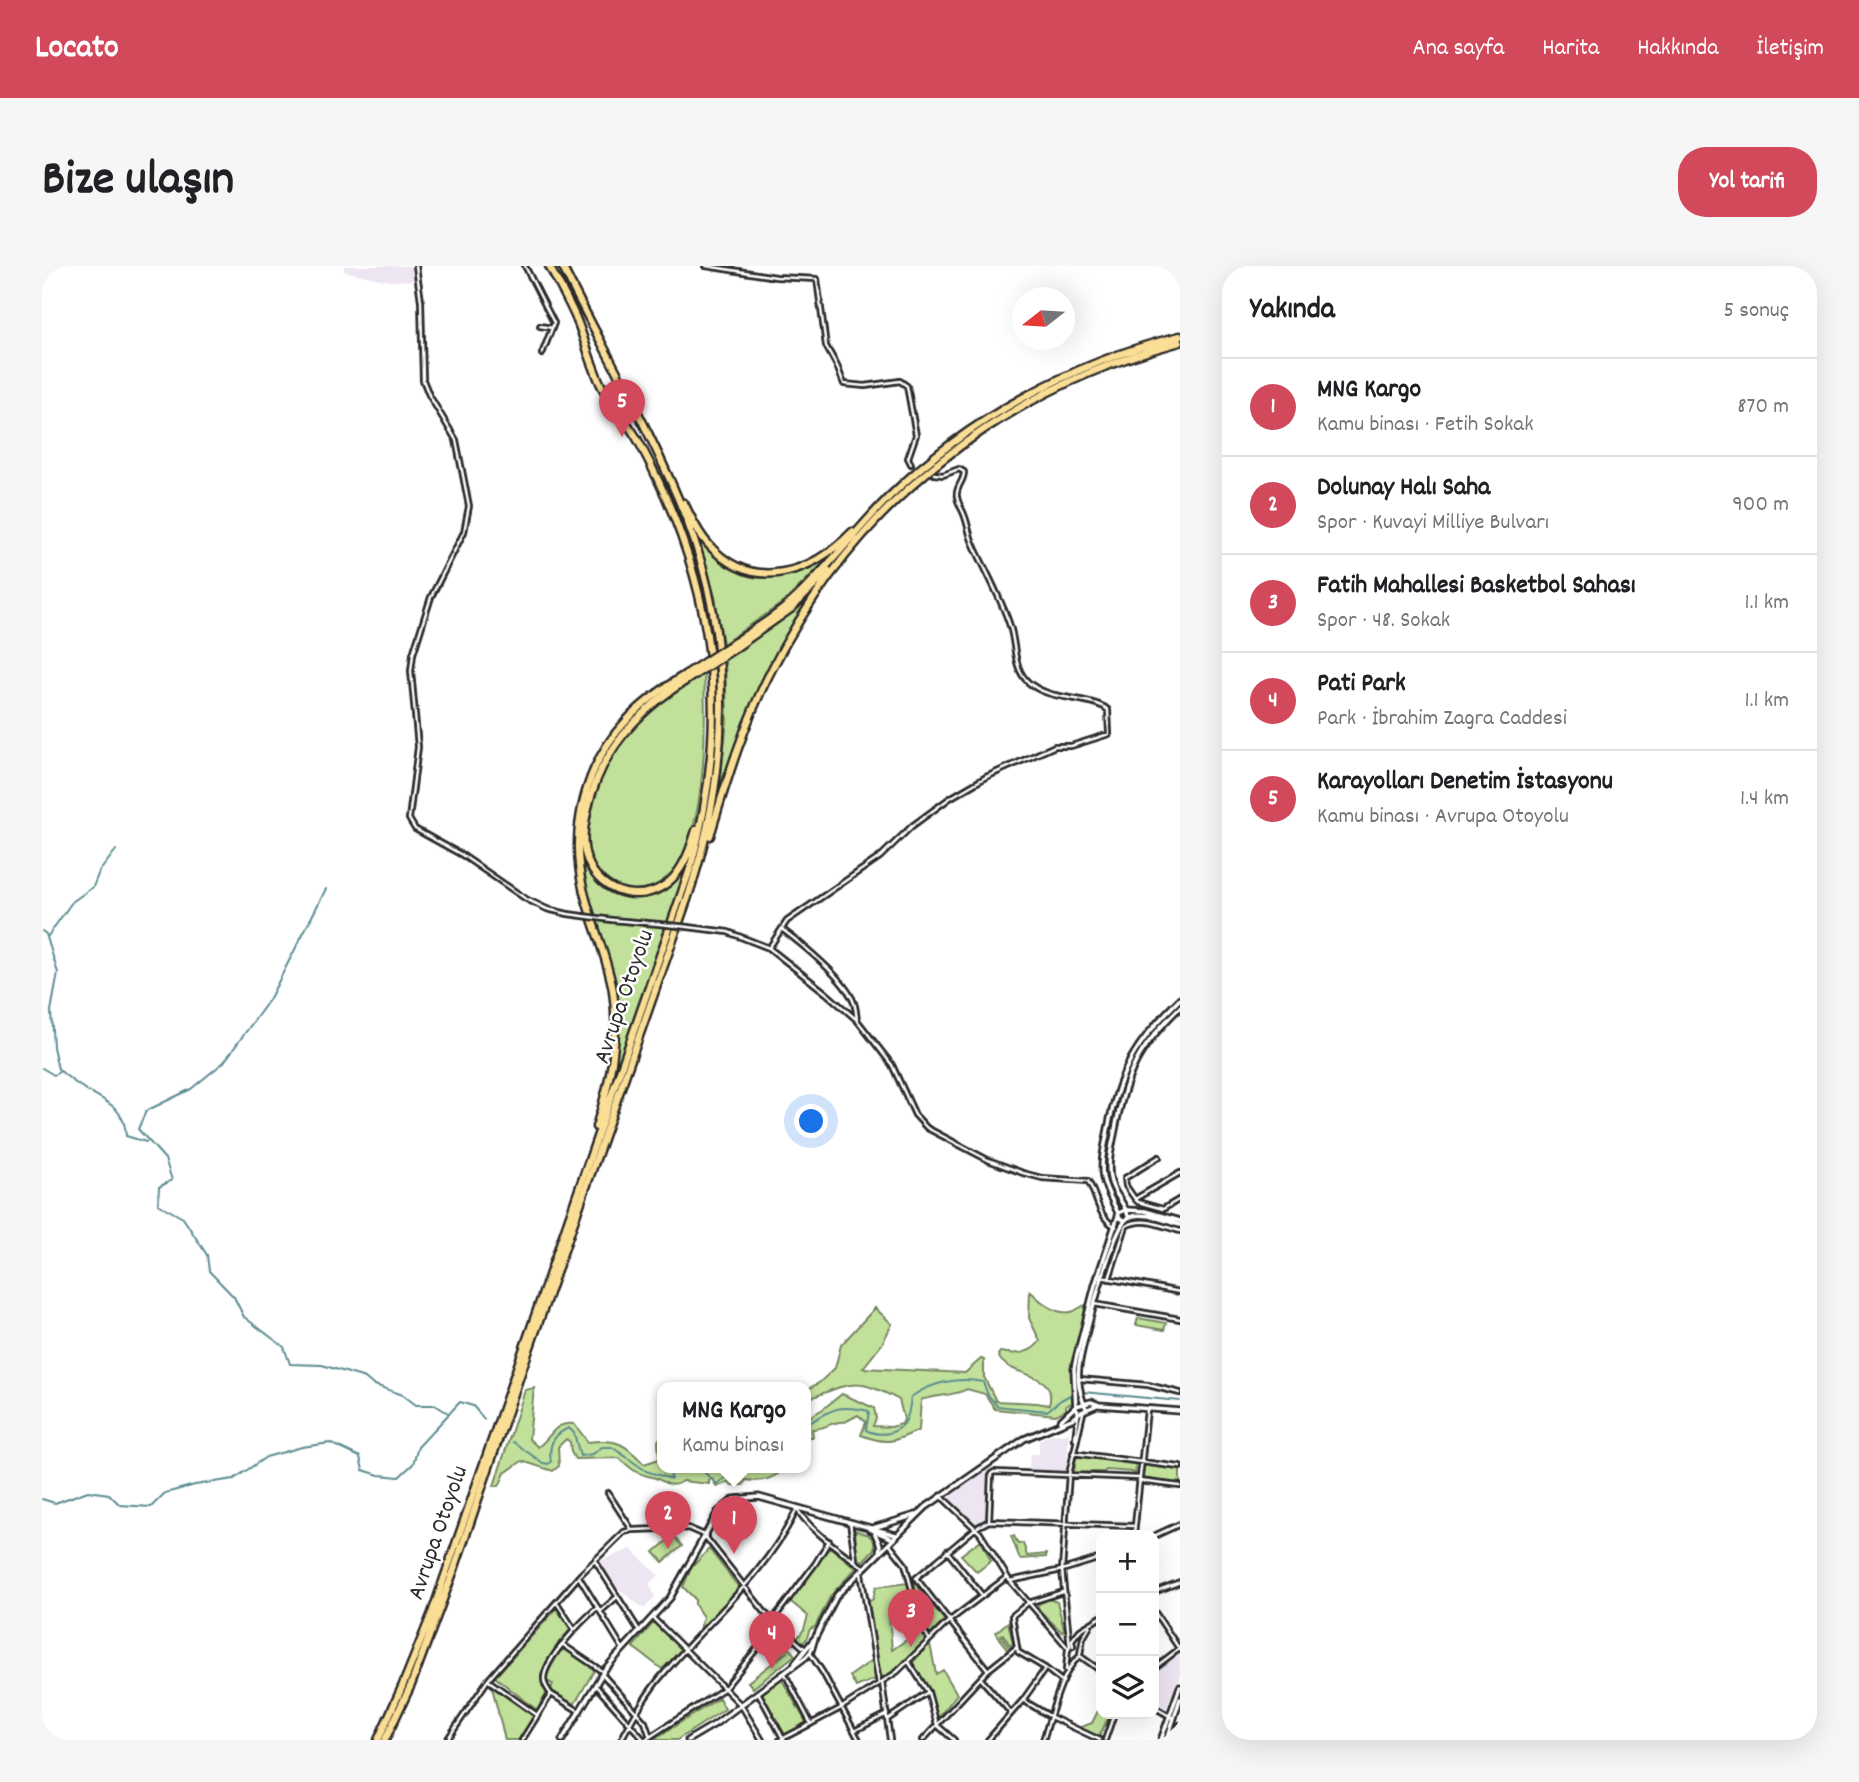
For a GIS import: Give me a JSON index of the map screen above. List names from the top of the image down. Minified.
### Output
{"streets":{"highway":["Avrupa Otoyolu"]},"north":"left","page":{"header":"Locato","nav":["Ana sayfa","Harita","Hakkında","İletişim"],"title":"Bize ulaşın","buttons":"Yol tarifi","heading":["Yakında","5 sonuç"],"list":[{"mark":"1","name":"MNG Kargo","note":"Kamu binası · Fetih Sokak","value":"870 m"},{"mark":"2","name":"Dolunay Halı Saha","note":"Spor · Kuvayi Milliye Bulvarı","value":"900 m"},{"mark":"3","name":"Fatih Mahallesi Basketbol Sahası","note":"Spor · 48. Sokak","value":"1.1 km"},{"mark":"4","name":"Pati Park","note":"Park · İbrahim Zagra Caddesi","value":"1.1 km"},{"mark":"5","name":"Karayolları Denetim İstasyonu","note":"Kamu binası · Avrupa Otoyolu","value":"1.4 km"}],"pins":["5","2","1","3","4"],"popup":["MNG Kargo","Kamu binası"],"map_buttons":["+","−"]}}
